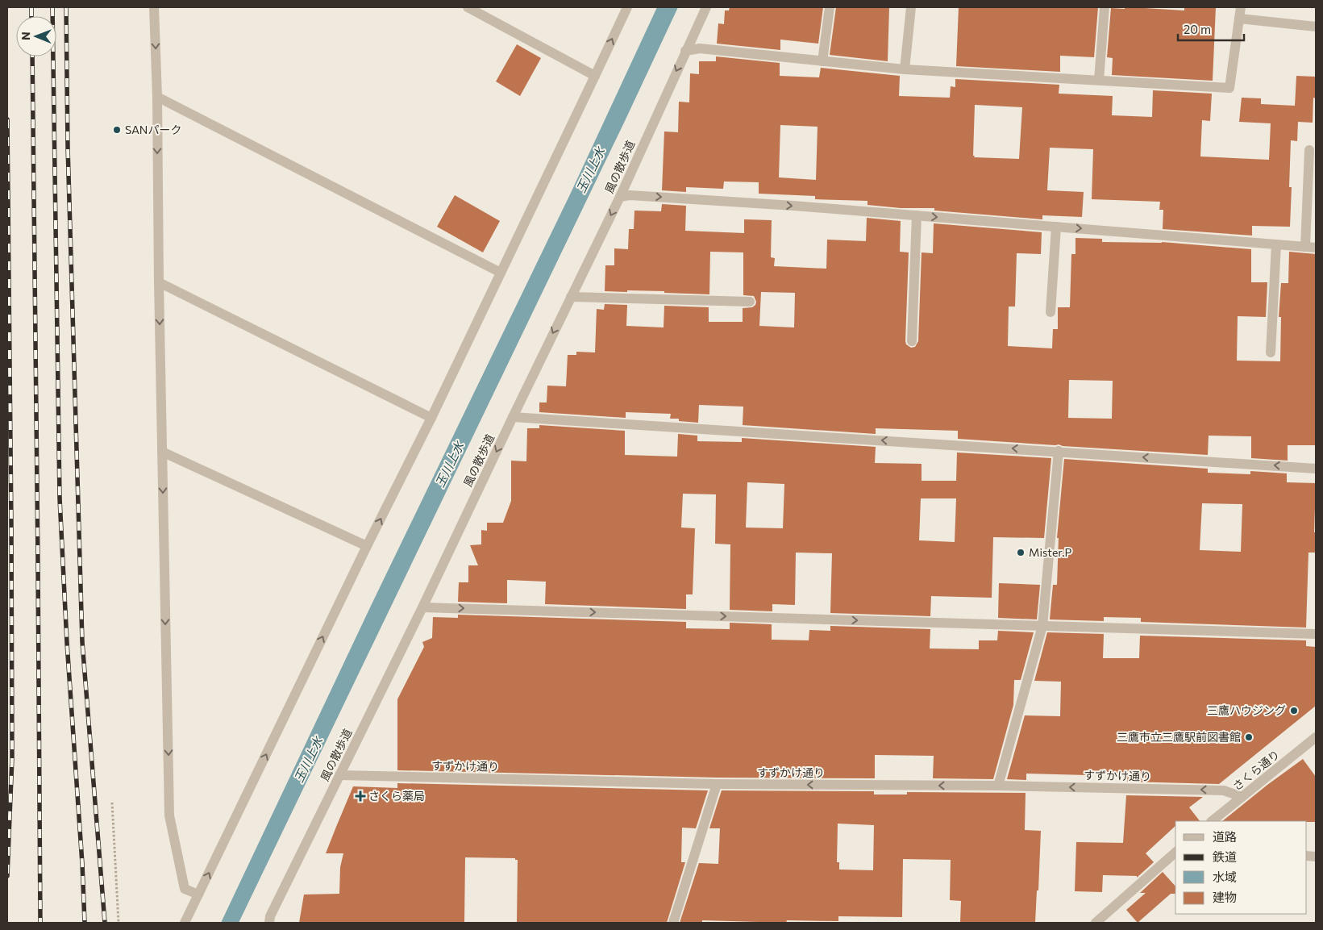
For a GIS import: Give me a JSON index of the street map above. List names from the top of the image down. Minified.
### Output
{"streets":{"street":["風の散歩道","すずかけ通り","さくら通り"]},"crossings":[["風の散歩道","すずかけ通り"],["すずかけ通り","さくら通り"]],"one_way":["すずかけ通り"],"water":["玉川上水"],"places":{"other":["SANパーク","Mister.P","三鷹ハウジング","三鷹市立三鷹駅前図書館"],"health":["さくら薬局"]},"legend":["道路","鉄道","水域","建物"],"scale_bar":"20 m","north":"left"}
